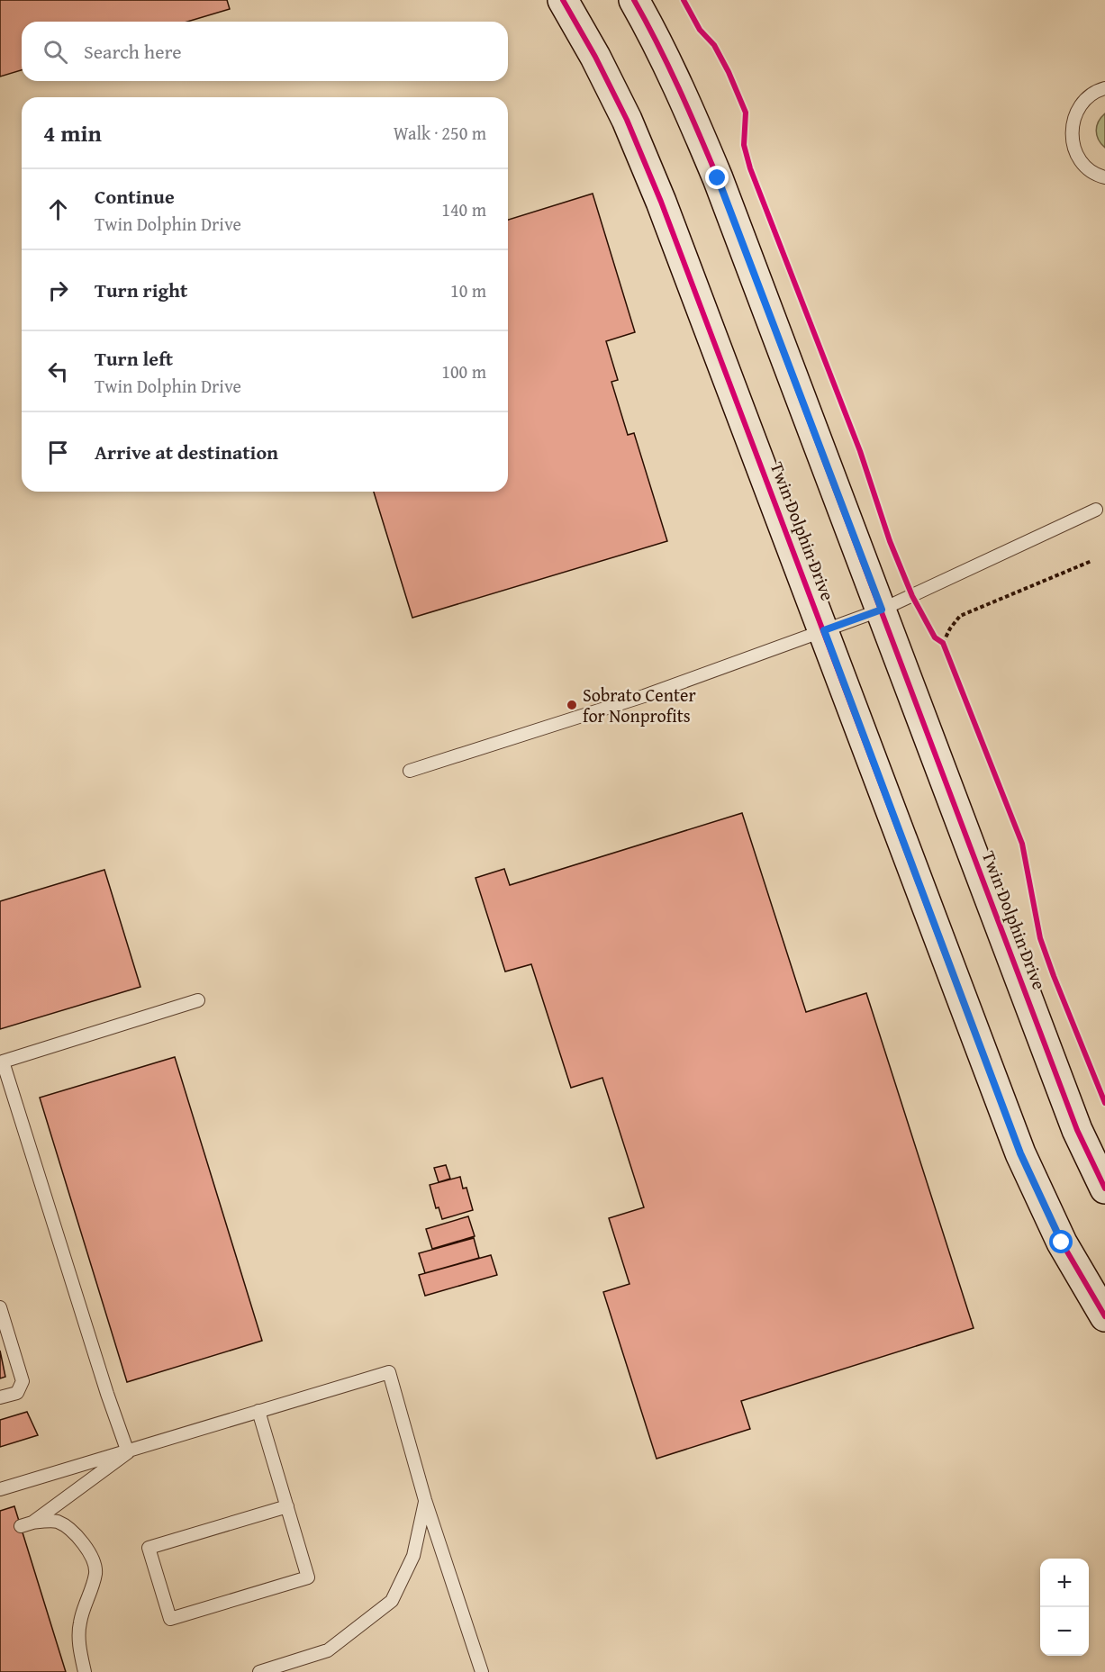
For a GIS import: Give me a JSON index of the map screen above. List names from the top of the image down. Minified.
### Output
{"streets":{"main road":["Twin Dolphin Drive"]},"places":["Sobrato Center for Nonprofits"],"page":{"search":"Search here","heading":["4 min","Walk · 250 m"],"list":[["Continue","Twin Dolphin Drive","140 m"],["Turn right","10 m"],["Turn left","Twin Dolphin Drive","100 m"],"Arrive at destination"],"map_buttons":["+","−"]}}
